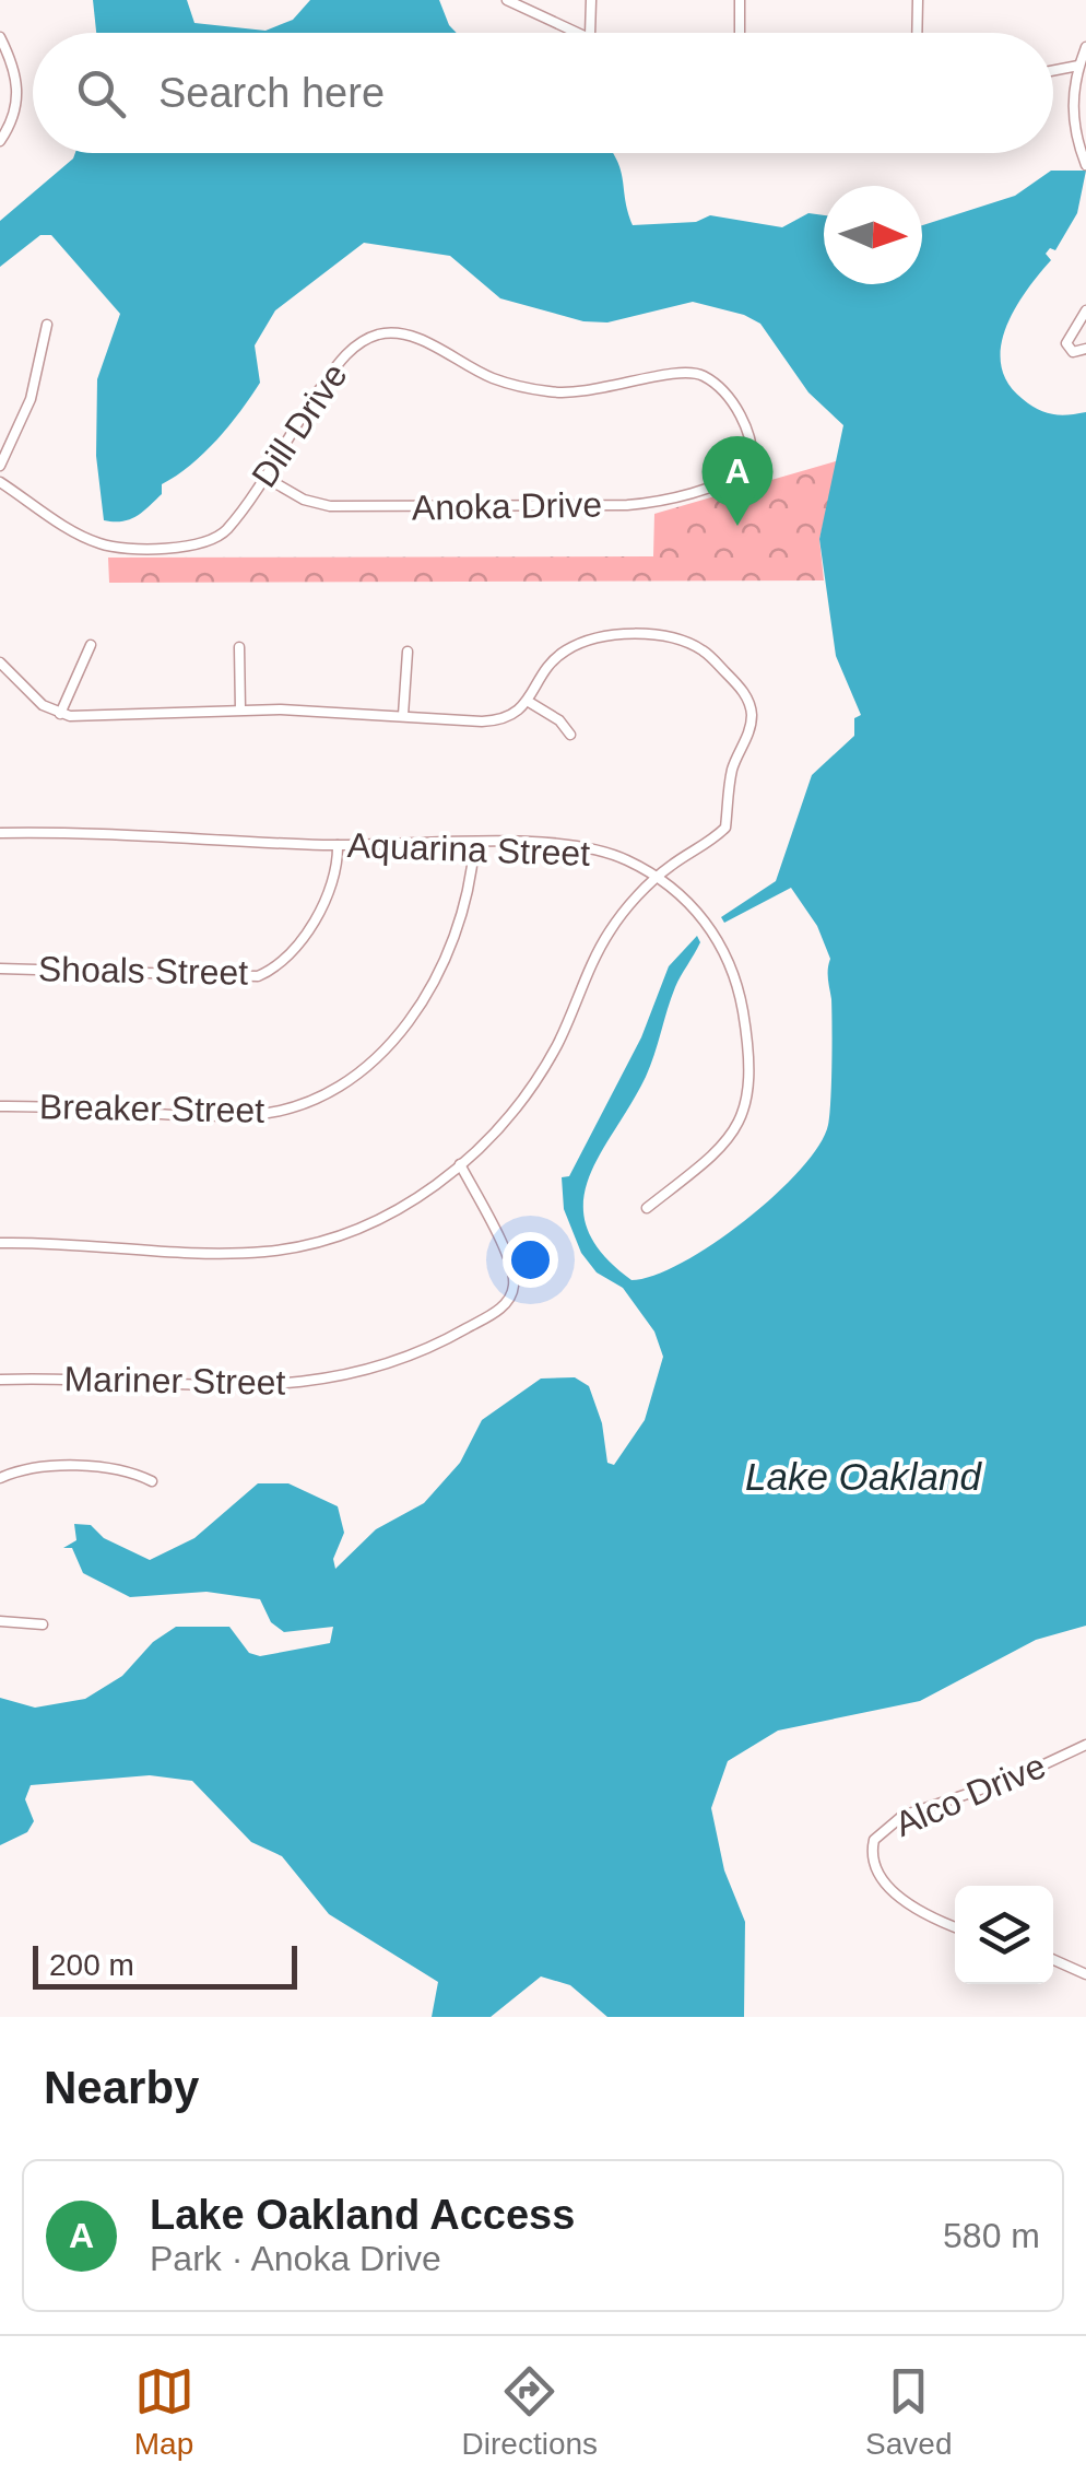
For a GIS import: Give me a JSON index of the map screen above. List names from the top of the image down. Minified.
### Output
{"streets":{"street":["Dill Drive","Anoka Drive","Aquarina Street","Shoals Street","Breaker Street","Mariner Street","Alco Drive"]},"crossings":[["Dill Drive","Anoka Drive"],["Aquarina Street","Shoals Street"],["Aquarina Street","Breaker Street"]],"water":["Lake Oakland"],"scale_bar":"200 m","north":"right","page":{"search":"Search here","pins":"A","scale":"200 m","heading":"Nearby","list":[{"mark":"A","name":"Lake Oakland Access","note":"Park · Anoka Drive","value":"580 m"}],"nav":["Map","Directions","Saved"]}}
